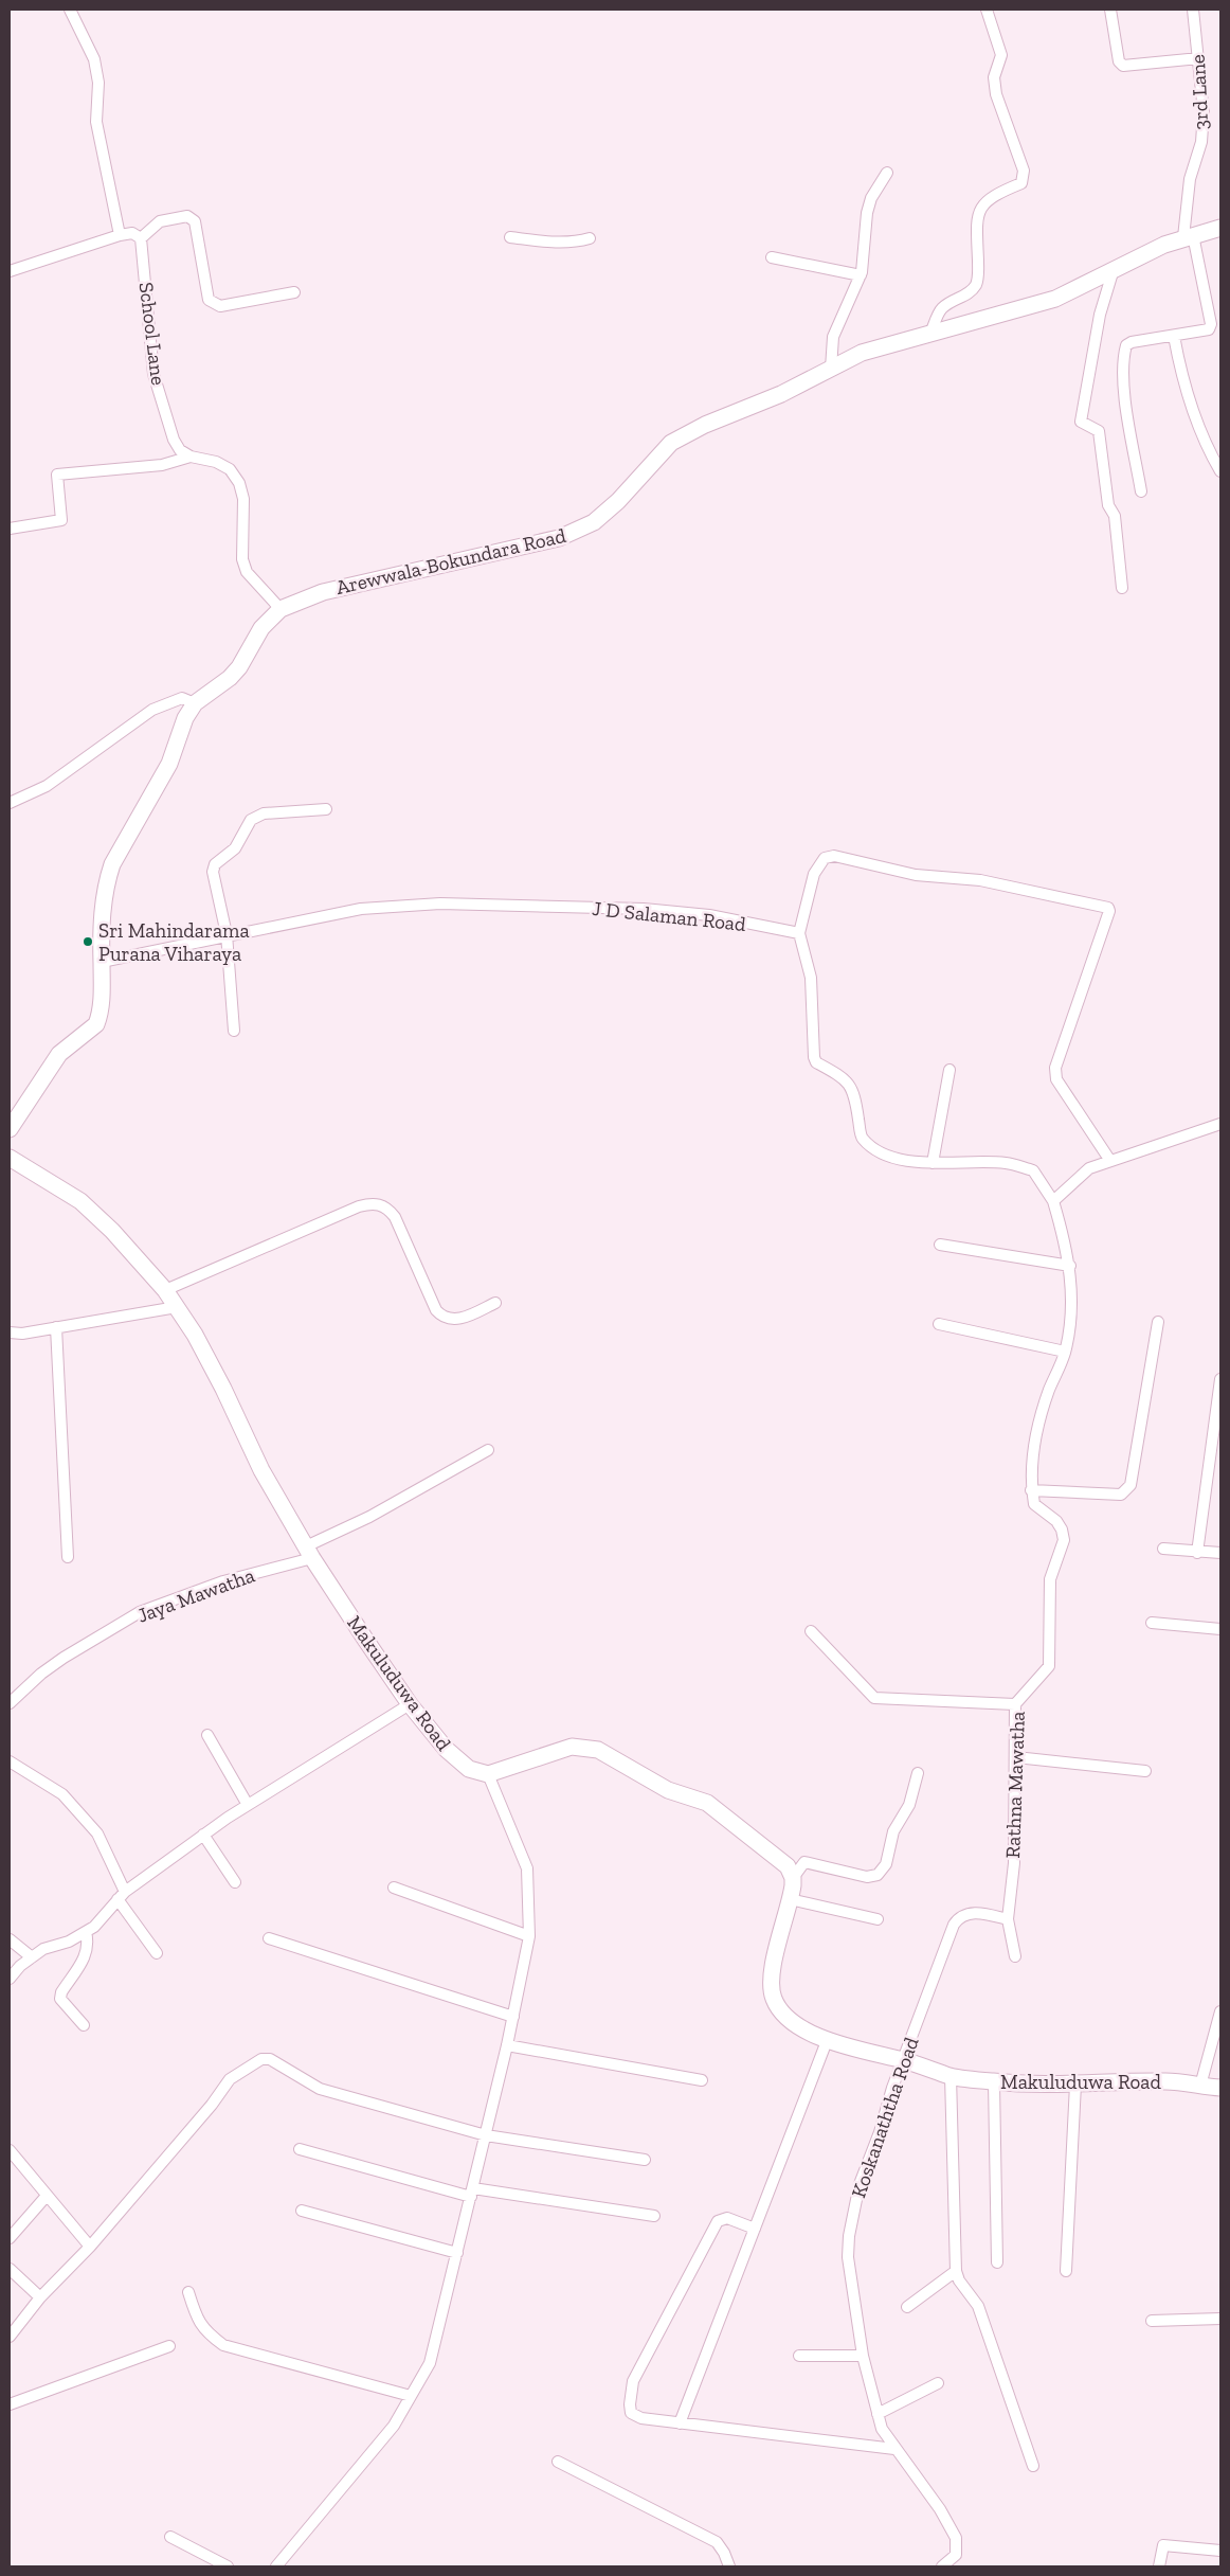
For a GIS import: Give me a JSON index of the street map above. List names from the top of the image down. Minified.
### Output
{"streets":{"street":["3rd Lane","School Lane","Arewwala-Bokundara Road","J D Salaman Road","Jaya Mawatha","Makuluduwa Road","Rathna Mawatha","Koskanaththa Road"]},"crossings":[["3rd Lane","Arewwala-Bokundara Road"],["Arewwala-Bokundara Road","J D Salaman Road"],["Jaya Mawatha","Makuluduwa Road"],["Makuluduwa Road","Koskanaththa Road"],["Rathna Mawatha","Koskanaththa Road"]],"places":["Sri Mahindarama Purana Viharaya"]}
